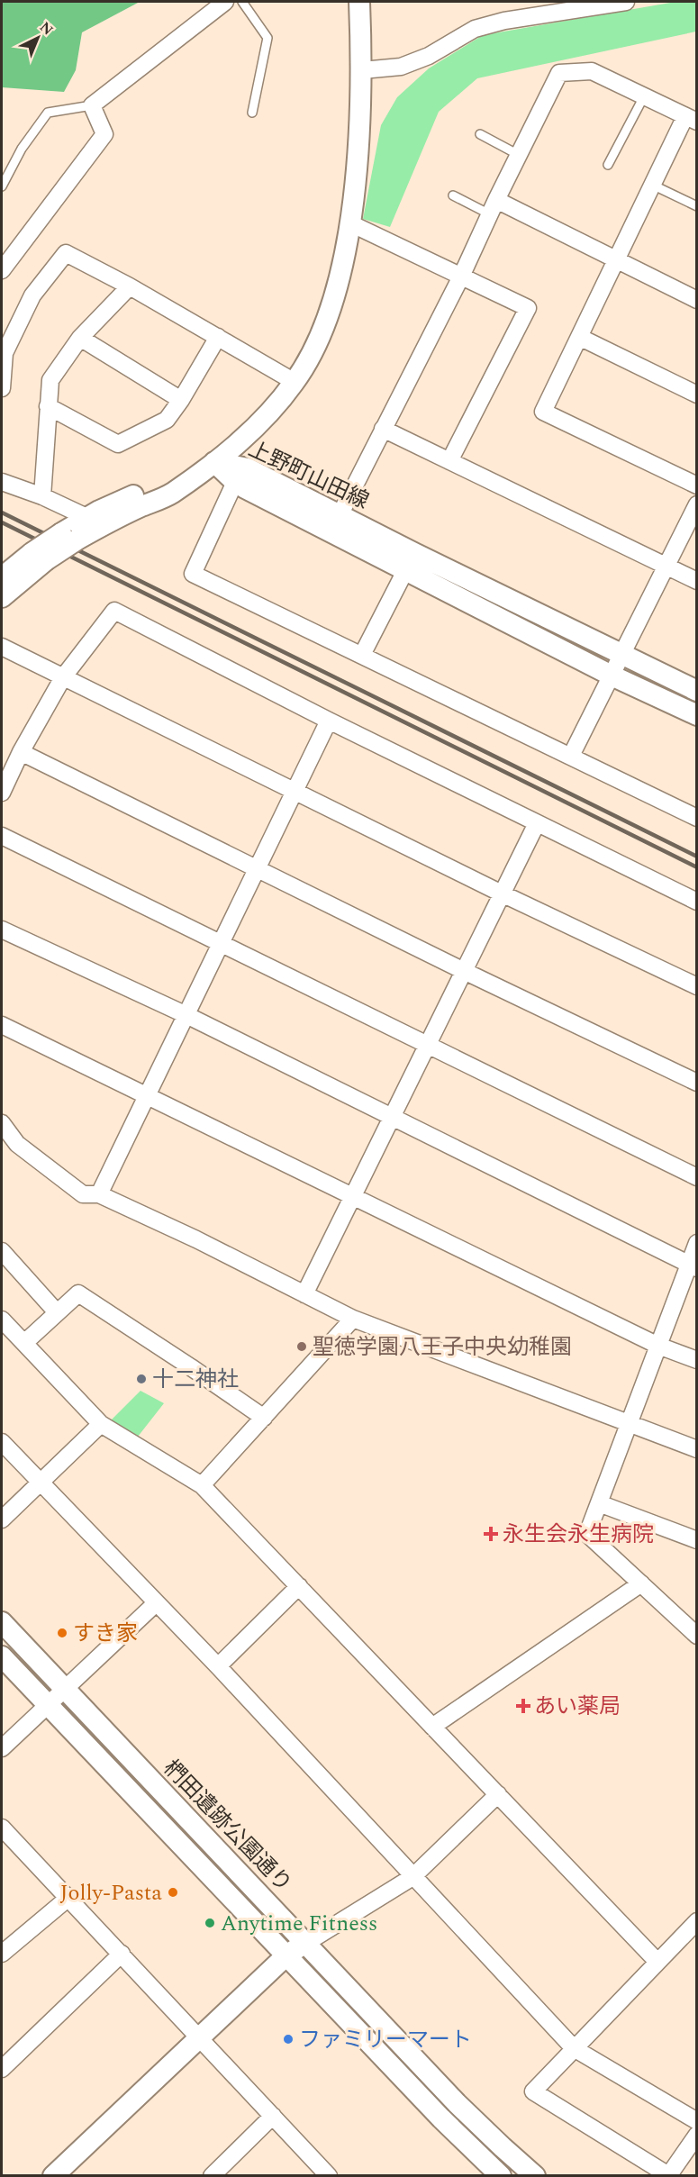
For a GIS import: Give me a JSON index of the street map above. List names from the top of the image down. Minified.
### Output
{"streets":{"street":["上野町山田線","椚田遺跡公園通り"]},"places":{"other":["聖徳学園八王子中央幼稚園","十二神社","すき家","Jolly-Pasta","Anytime Fitness","ファミリーマート"],"health":["永生会永生病院","あい薬局"]},"north":"top right"}
